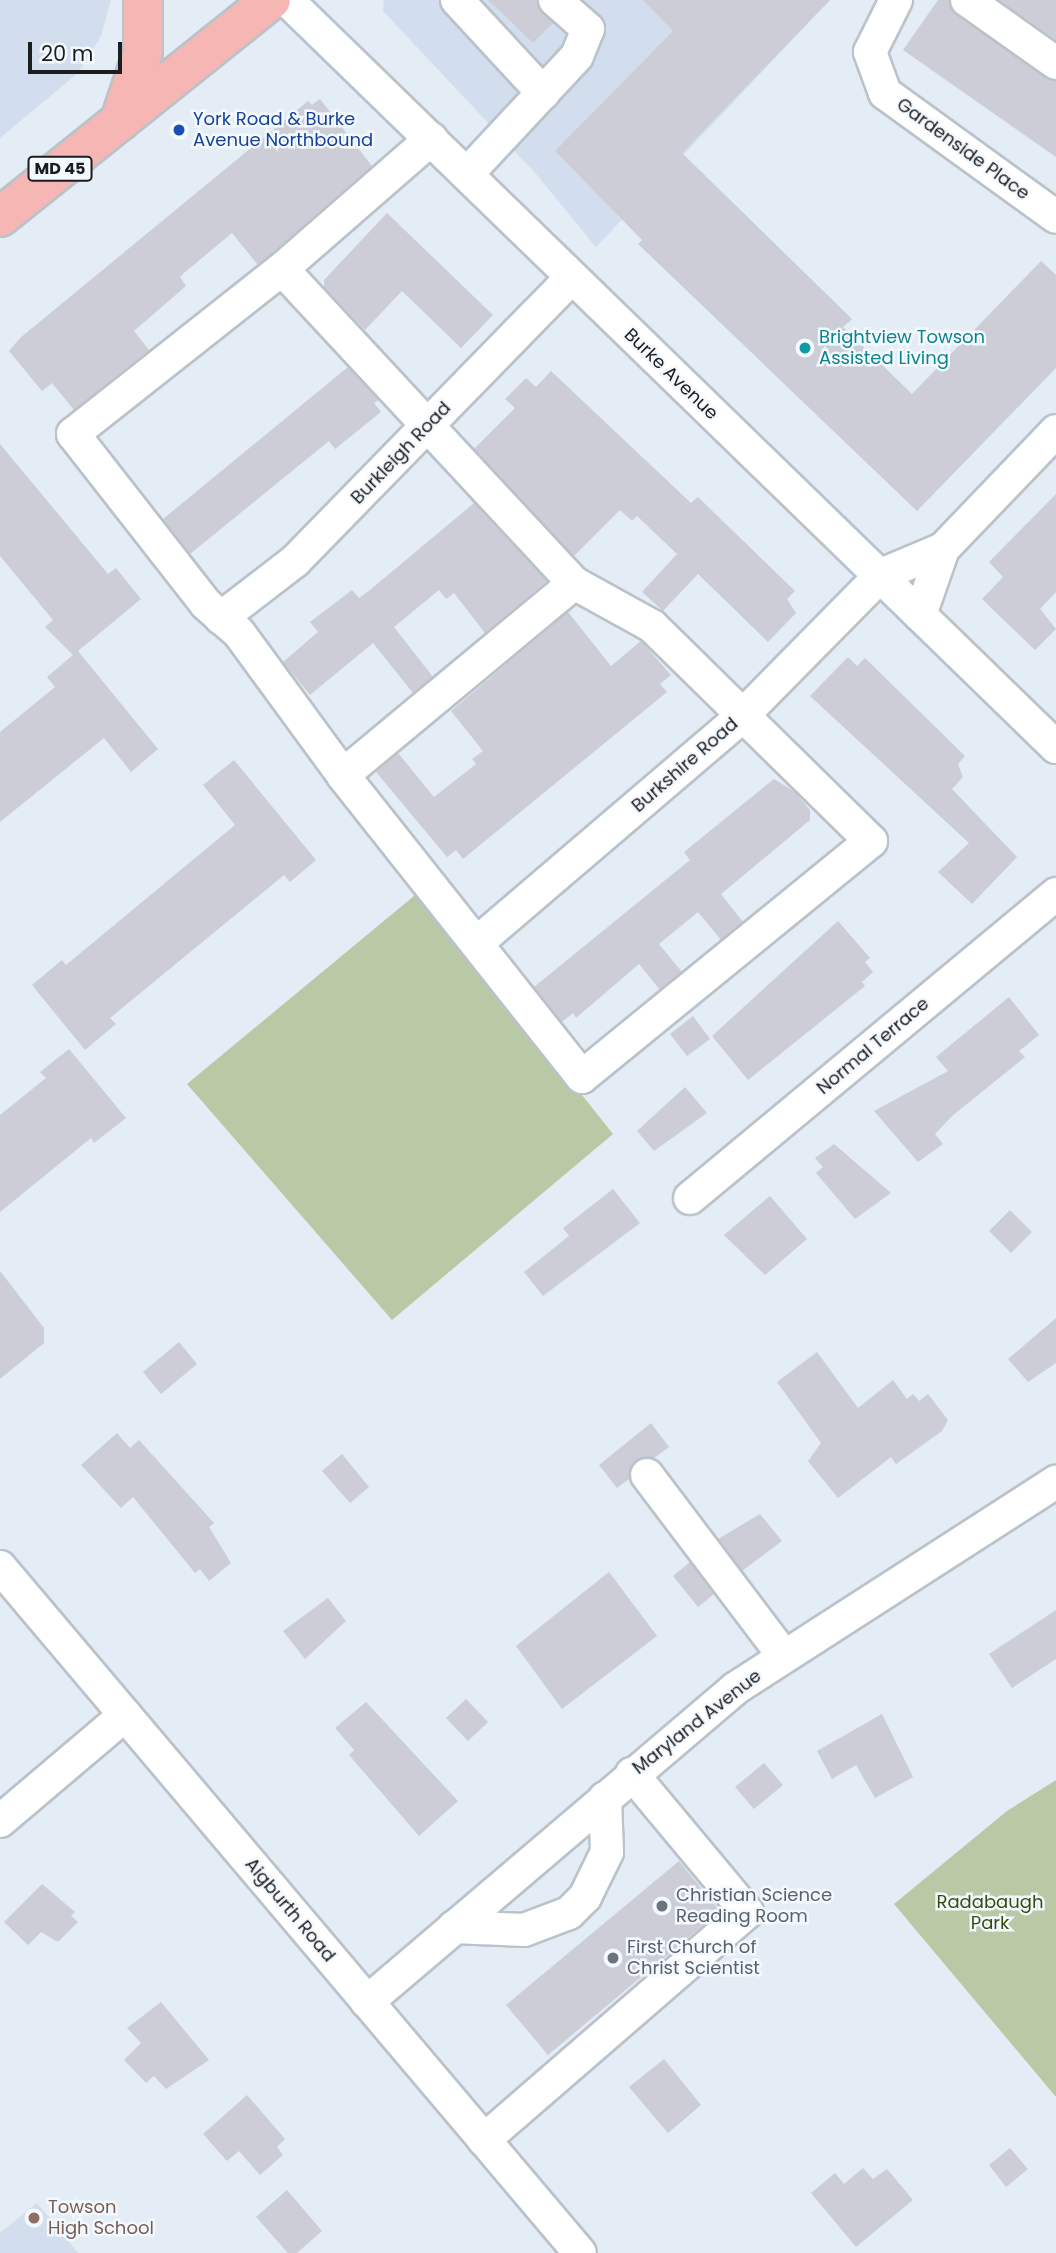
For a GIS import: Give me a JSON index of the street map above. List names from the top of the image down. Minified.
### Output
{"streets":{"main road":["MD 45"],"street":["Gardenside Place","Burke Avenue","Burkleigh Road","Burkshire Road","Normal Terrace","Maryland Avenue","Aigburth Road"]},"crossings":[["Burke Avenue","Burkleigh Road"],["Burke Avenue","Burkshire Road"],["Maryland Avenue","Aigburth Road"]],"parks":["Radabaugh Park"],"places":["York Road & Burke Avenue Northbound","Brightview Towson Assisted Living","Christian Science Reading Room","First Church of Christ Scientist","Towson High School"],"scale_bar":"20 m"}
